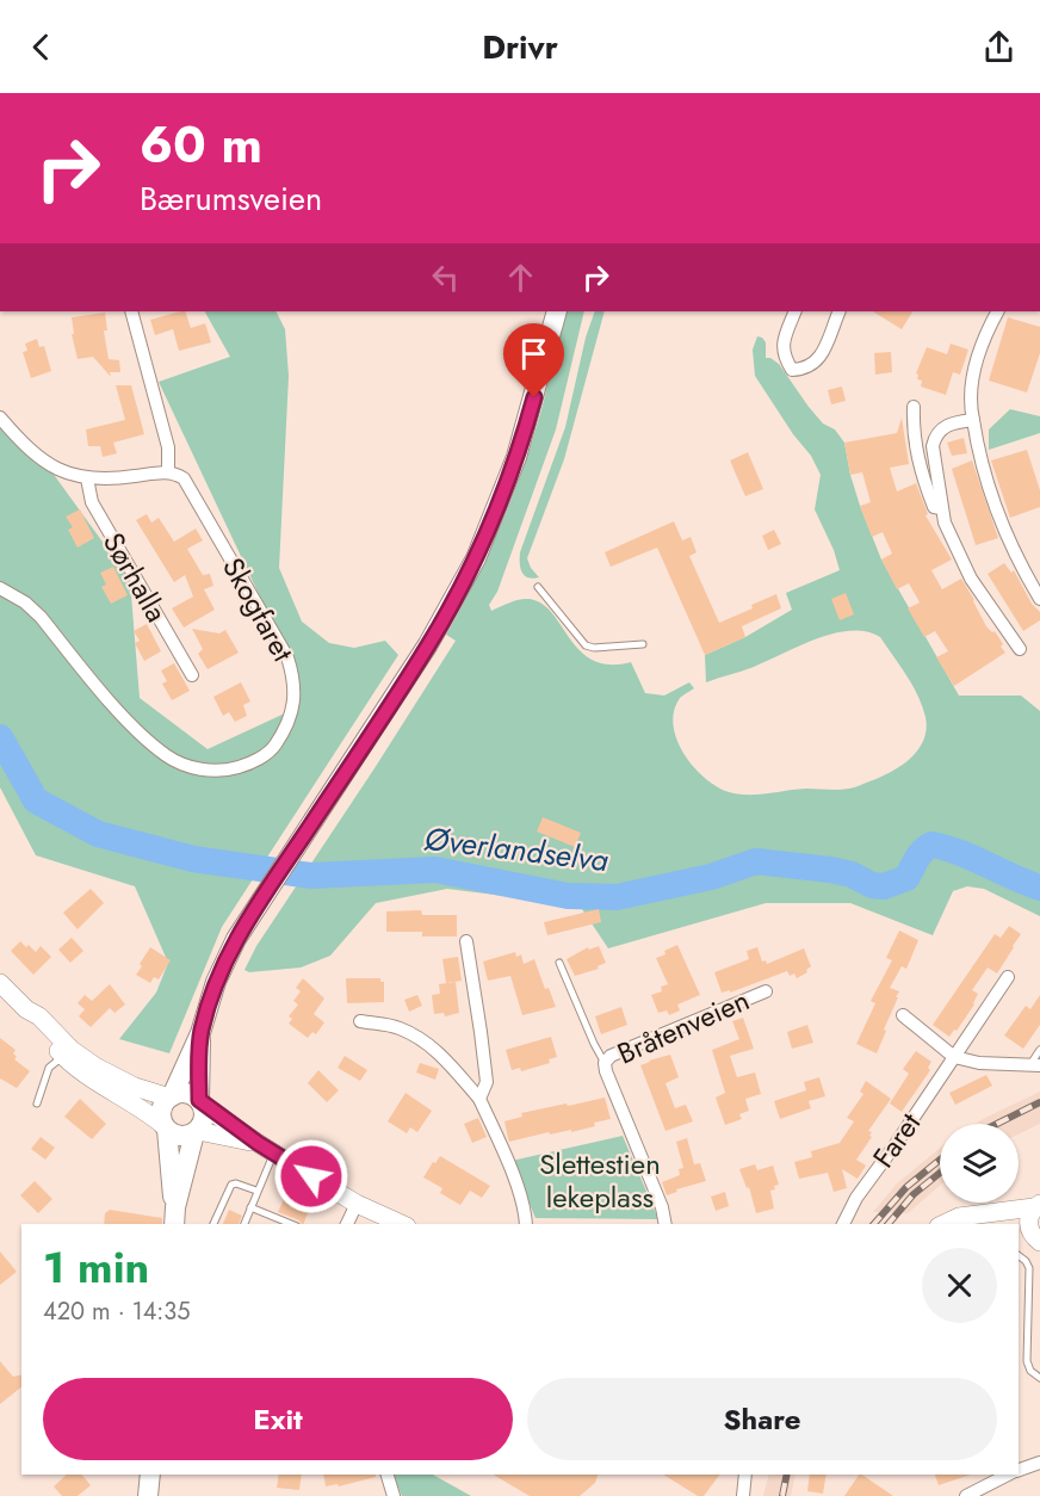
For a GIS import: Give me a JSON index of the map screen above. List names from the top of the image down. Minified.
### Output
{"streets":{"street":["Sørhalla","Skogfaret","Bråtenveien","Faret"]},"water":["Øverlandselva"],"parks":["Slettestien lekeplass"],"page":{"header":"Drivr","turn":["60 m","Bærumsveien"],"heading":["1 min","420 m · 14:35"],"buttons":["Exit","Share"]}}
